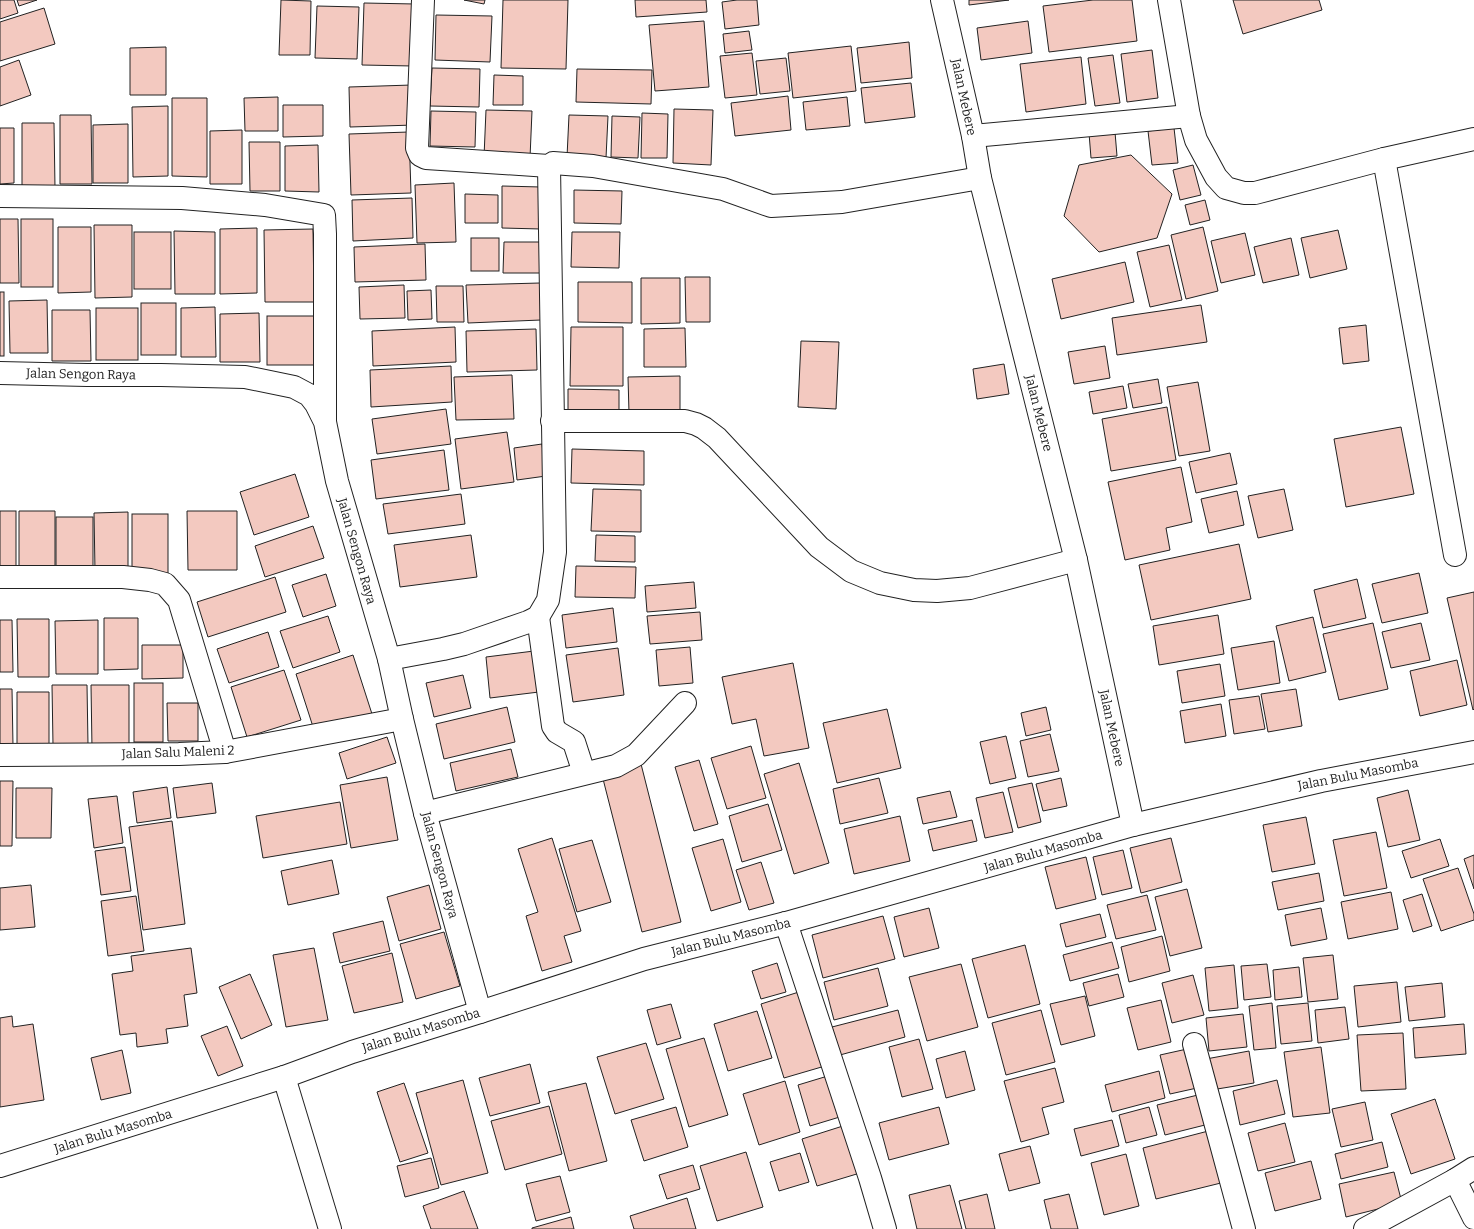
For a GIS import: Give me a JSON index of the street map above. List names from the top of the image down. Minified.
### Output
{"streets":{"street":["Jalan Mebere","Jalan Sengon Raya","Jalan Salu Maleni 2","Jalan Bulu Masomba"]},"crossings":[["Jalan Mebere","Jalan Bulu Masomba"],["Jalan Sengon Raya","Jalan Salu Maleni 2"],["Jalan Sengon Raya","Jalan Bulu Masomba"]]}
